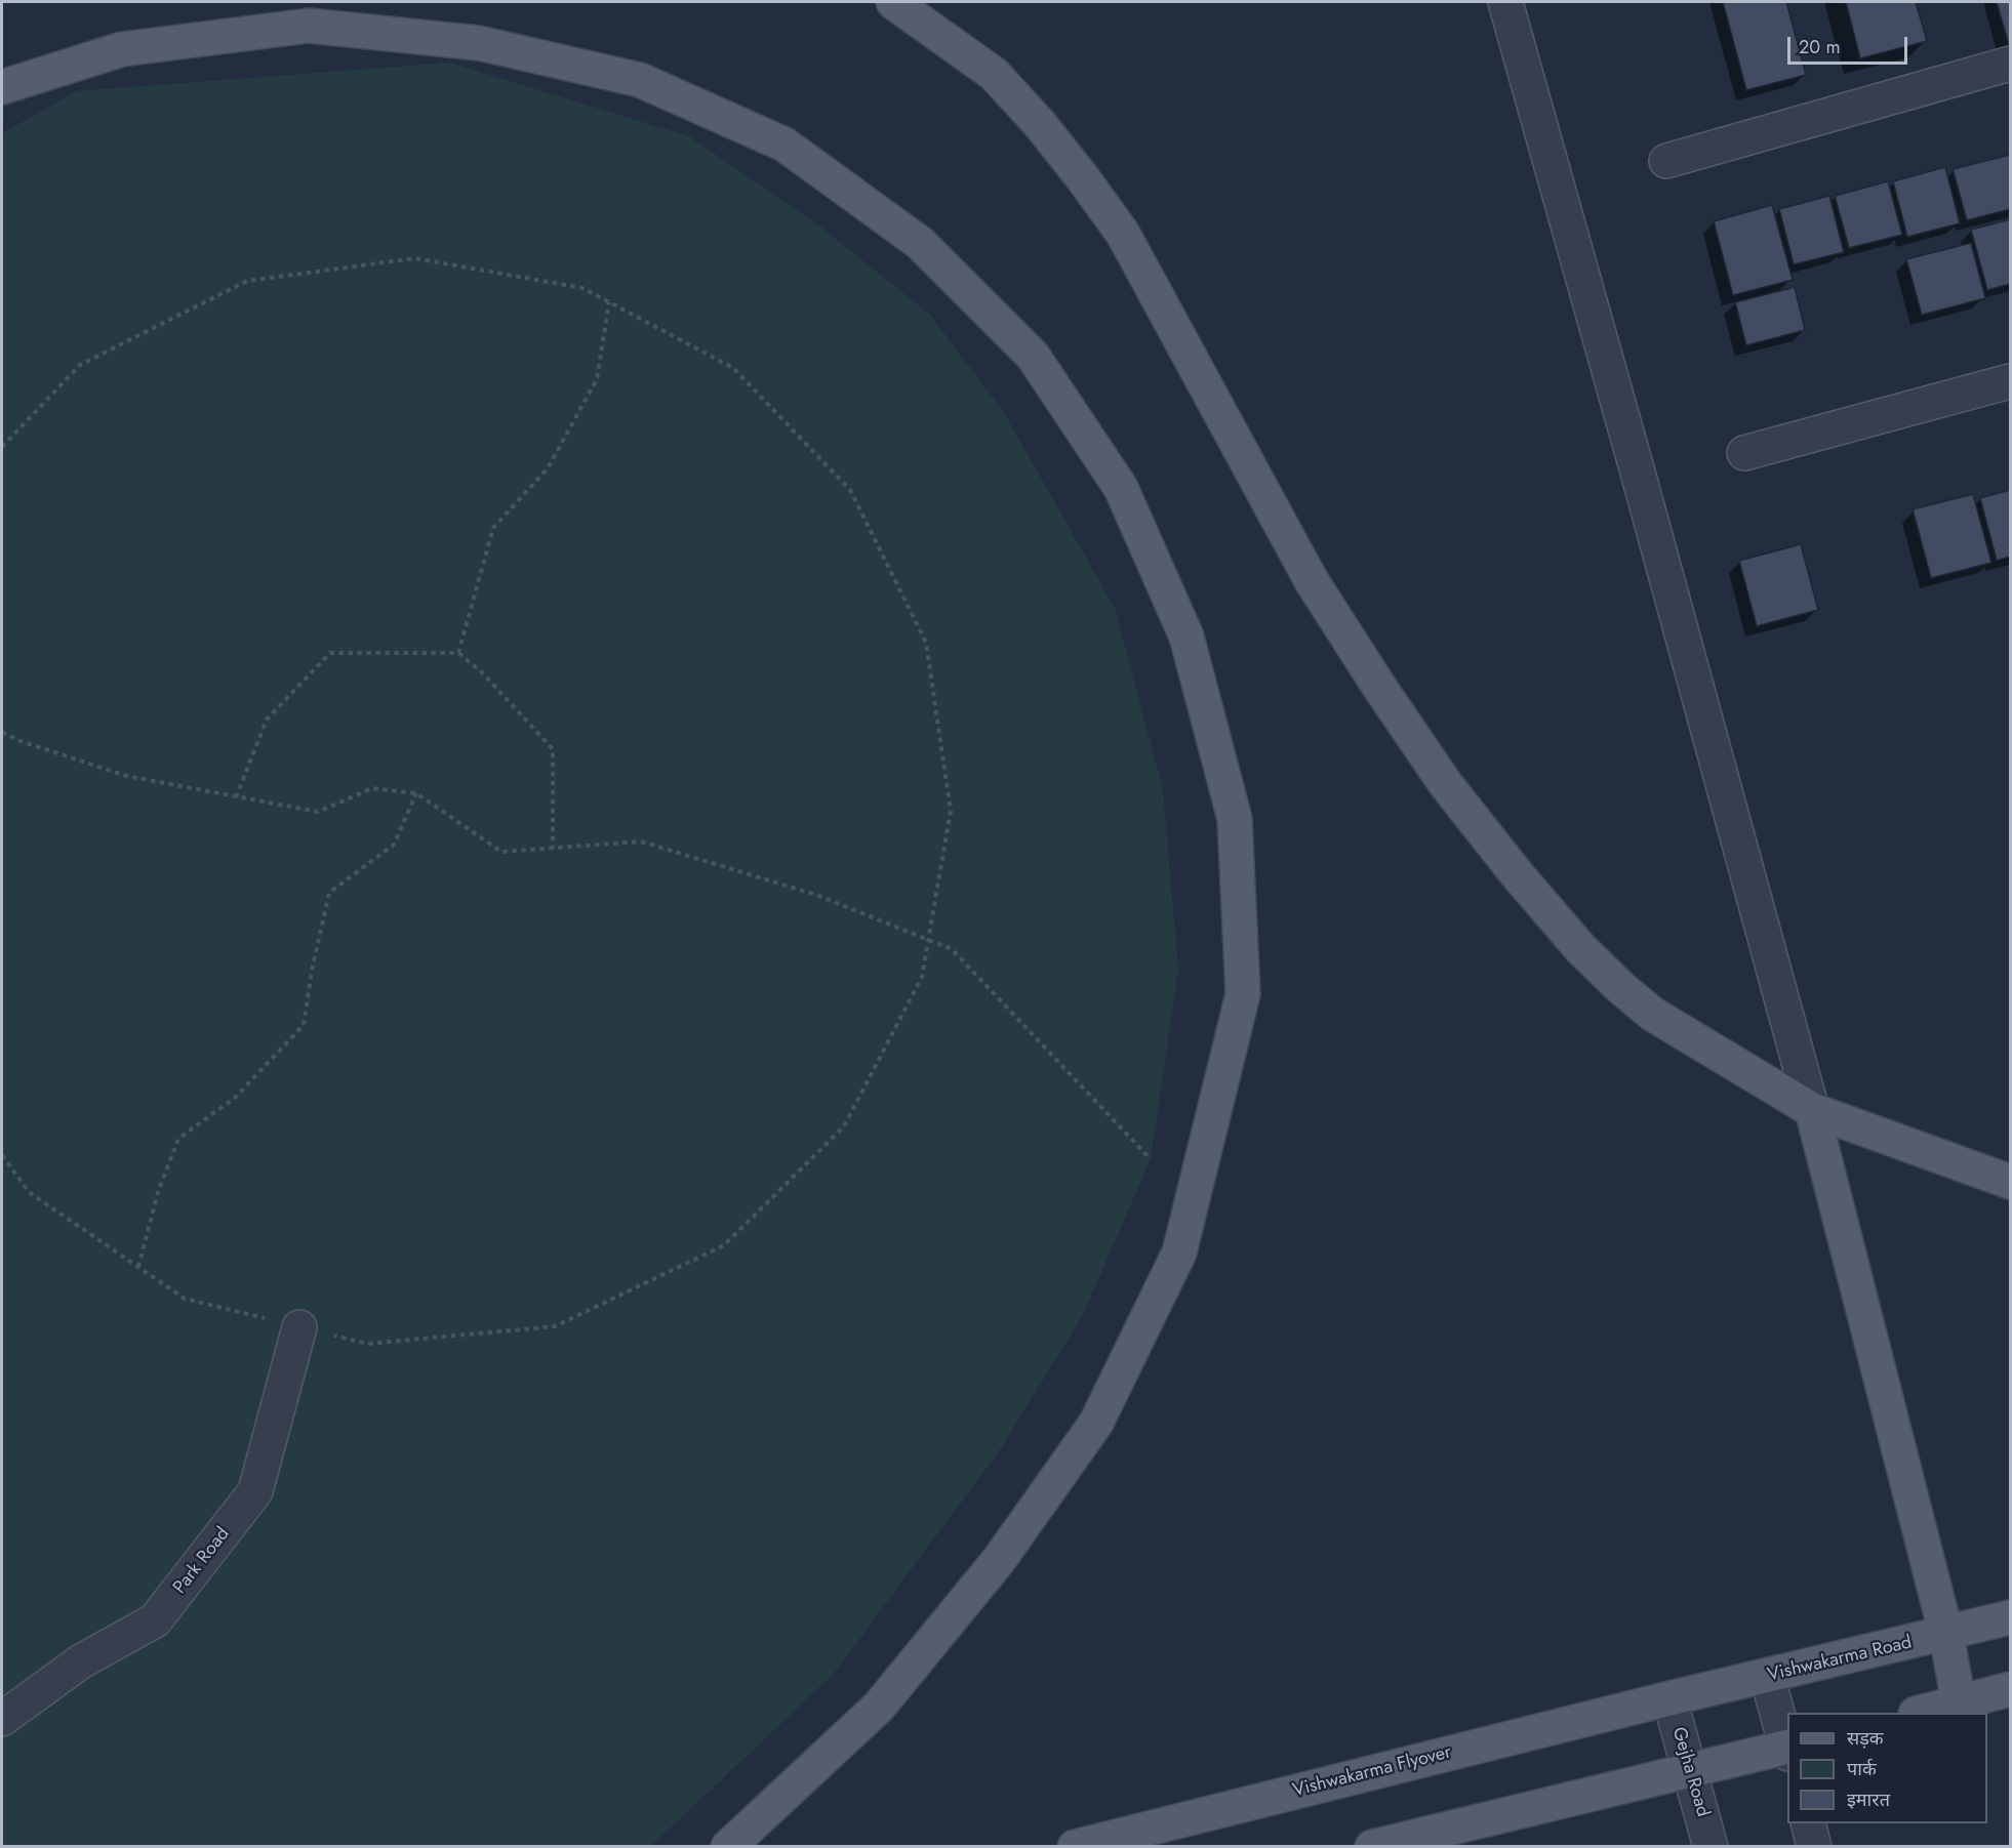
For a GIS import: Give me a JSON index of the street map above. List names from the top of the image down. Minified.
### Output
{"streets":{"main road":["Vishwakarma Road","Vishwakarma Flyover"],"street":["Park Road","Gejha Road"]},"crossings":[["Vishwakarma Road","Vishwakarma Flyover"],["Vishwakarma Road","Gejha Road"],["Vishwakarma Flyover","Gejha Road"]],"legend":["सड़क","पार्क","इमारत"],"scale_bar":"20 m"}
